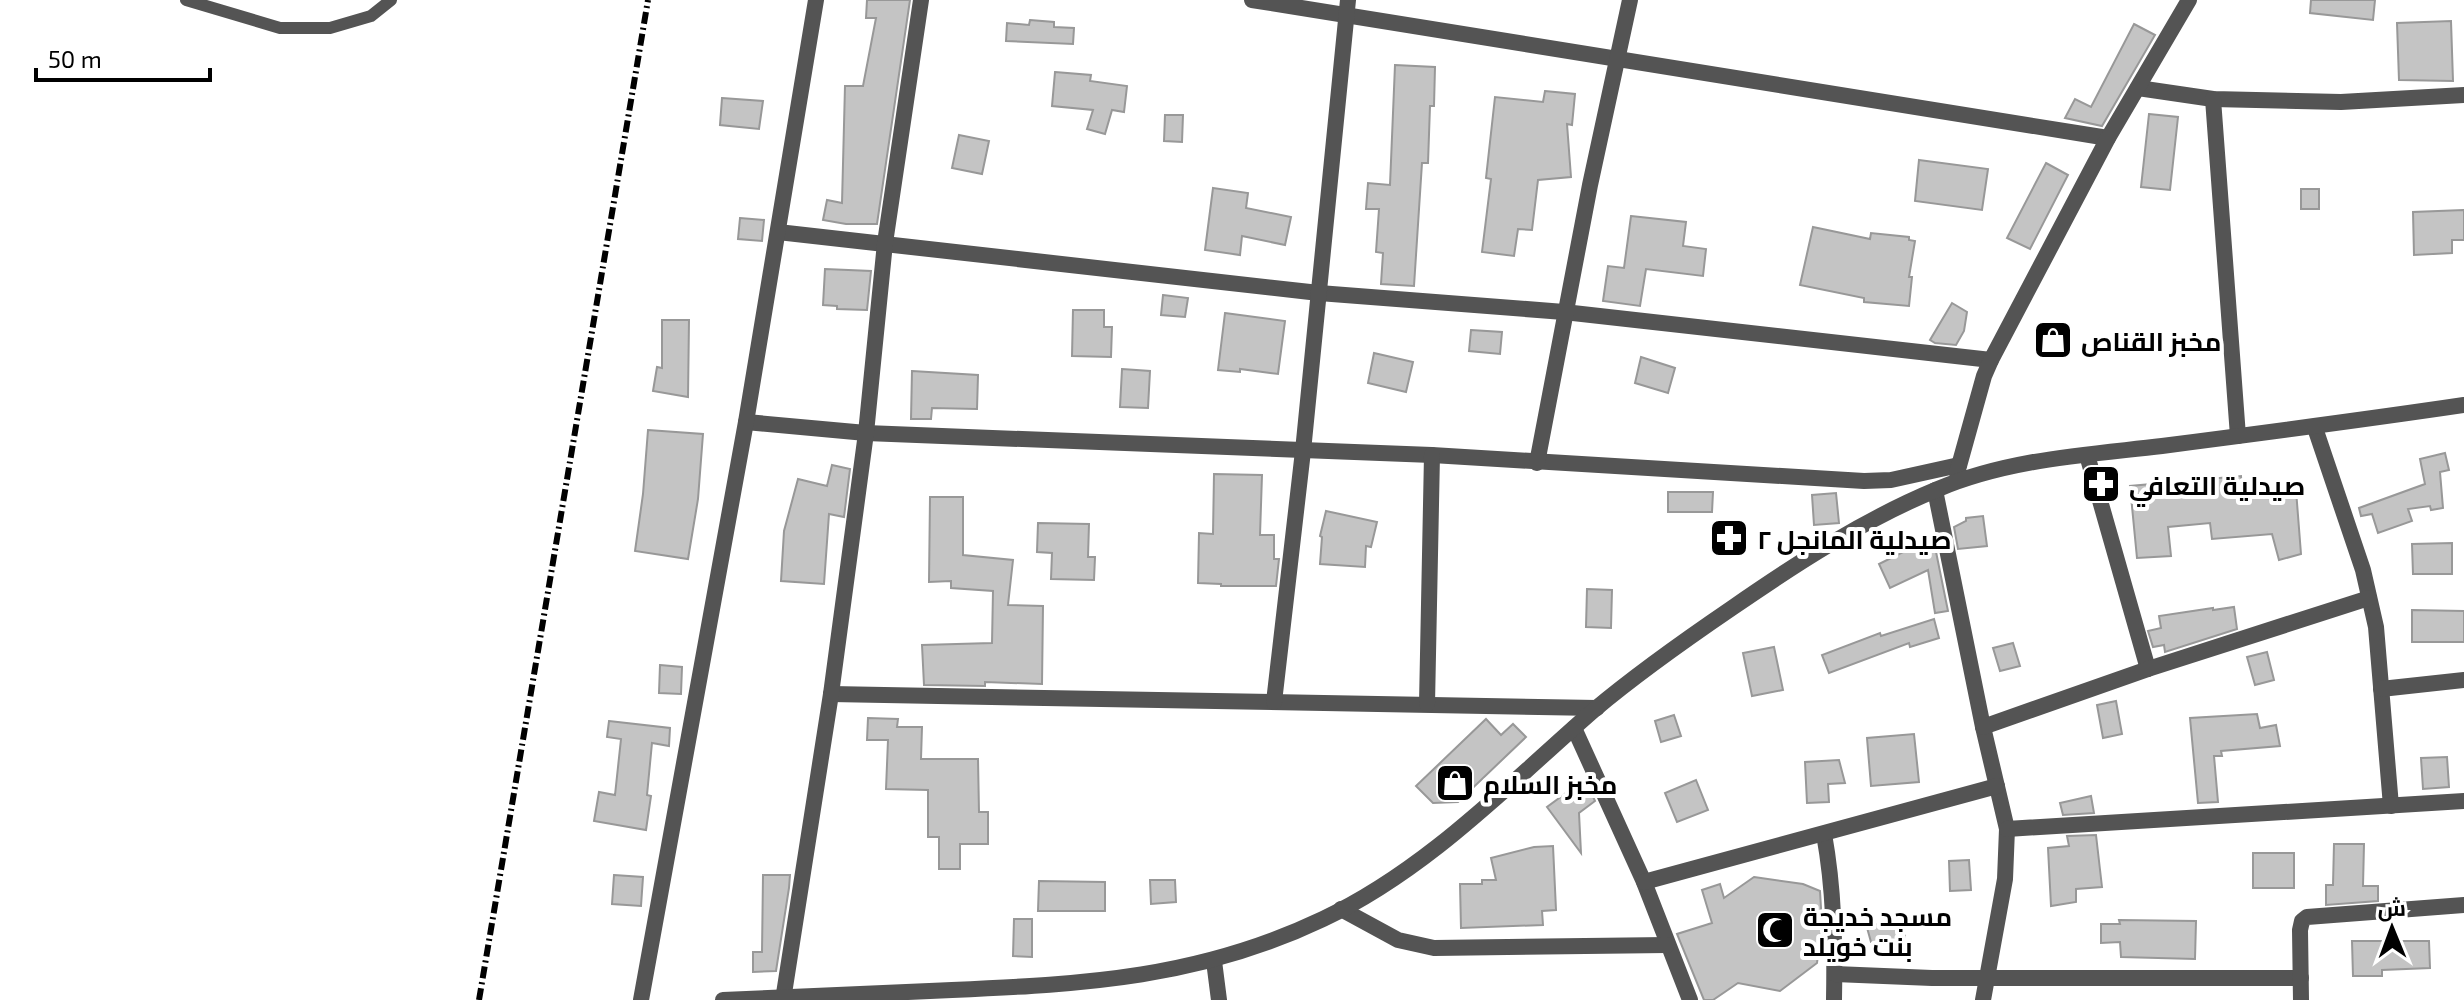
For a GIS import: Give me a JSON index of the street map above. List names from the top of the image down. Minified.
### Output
{"places":{"shop":["مخبز القناص","مخبز السلام"],"pharmacy":["صيدلية التعافي","صيدلية المانجل ٢"],"mosque":["مسجد خديجة بنت خويلد"]},"scale_bar":"50 m","north":"top"}
